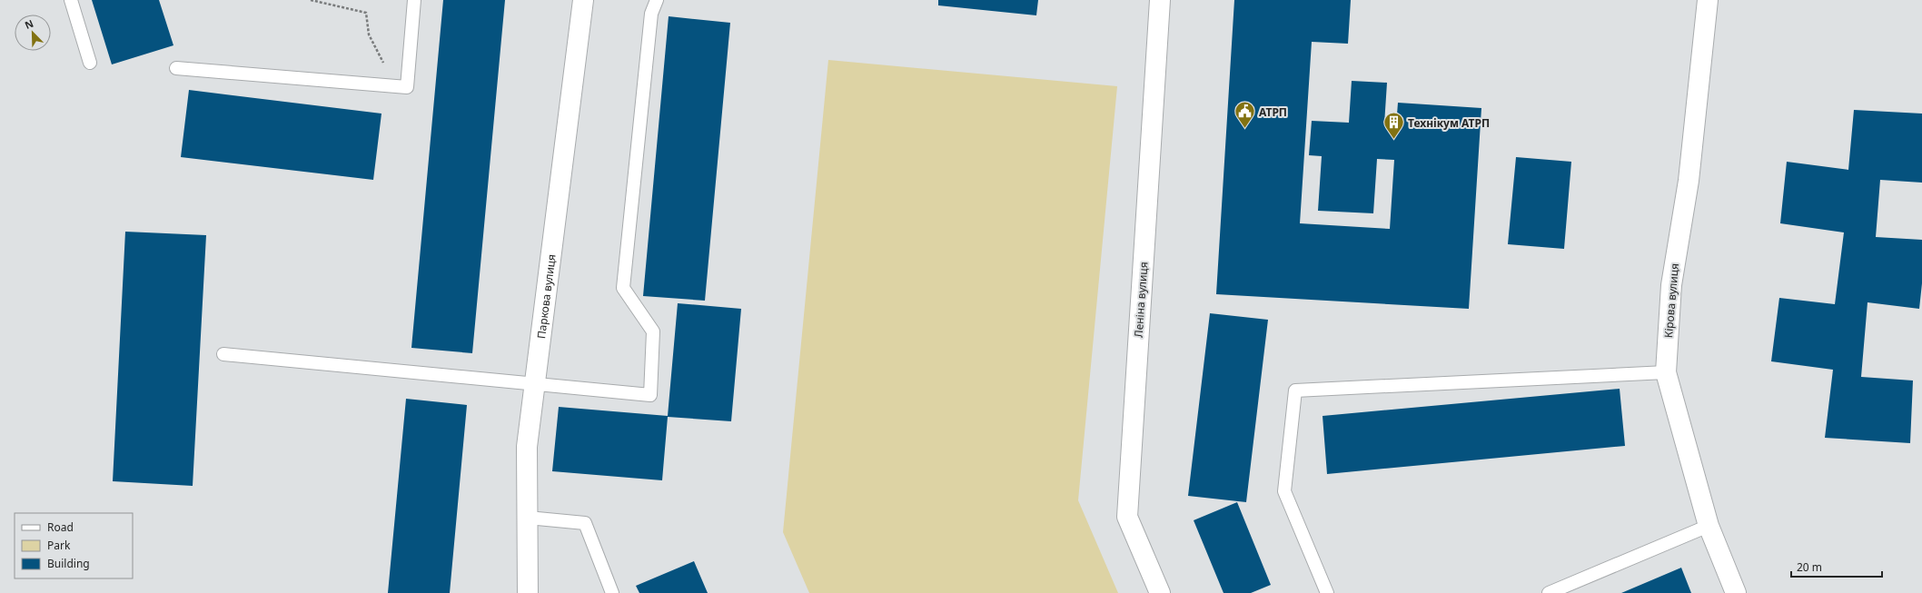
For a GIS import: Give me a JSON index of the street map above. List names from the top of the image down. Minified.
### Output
{"streets":{"street":["Паркова вулиця","Леніна вулиця","Кірова вулиця"]},"places":{"public building":["АТРП"],"building":["Технікум АТРП"]},"legend":["Road","Park","Building"],"scale_bar":"20 m","north":"top left"}
